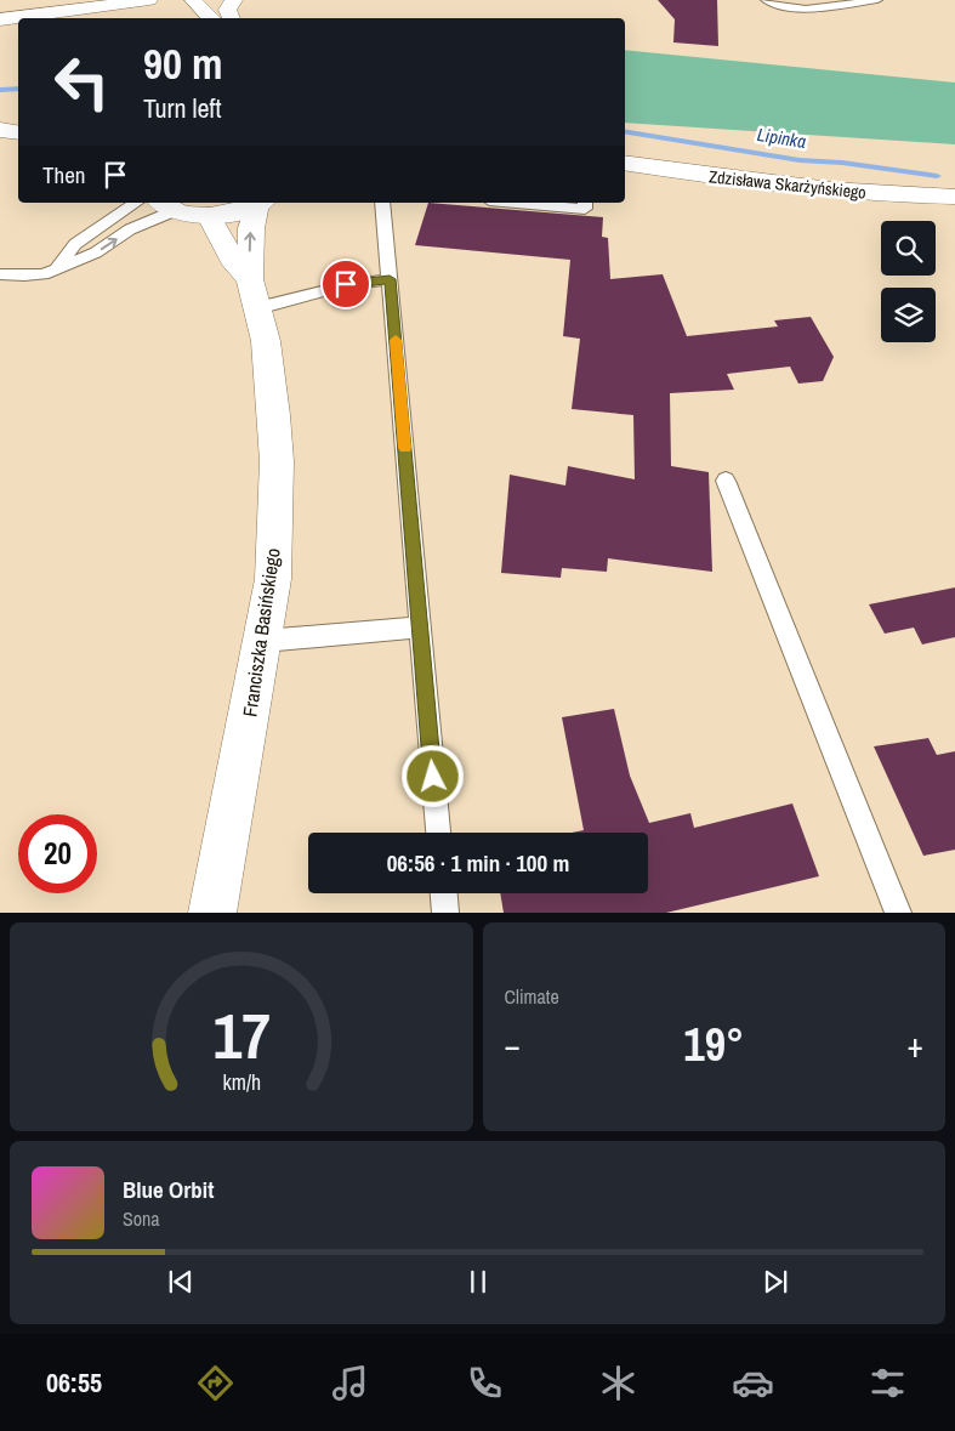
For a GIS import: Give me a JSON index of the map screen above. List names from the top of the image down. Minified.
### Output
{"streets":{"street":["Zdzisława Skarżyńskiego","Franciszka Basińskiego"]},"water":["Lipinka"],"page":{"turn":["90 m","Turn left"],"then":"Then","limit":"20","trip":"06:56 · 1 min · 100 m","tile":"Climate","heat":["−","19°","+"],"song":["Blue Orbit","Sona"],"tabs":"06:55","gauge":["17","km/h"]}}
